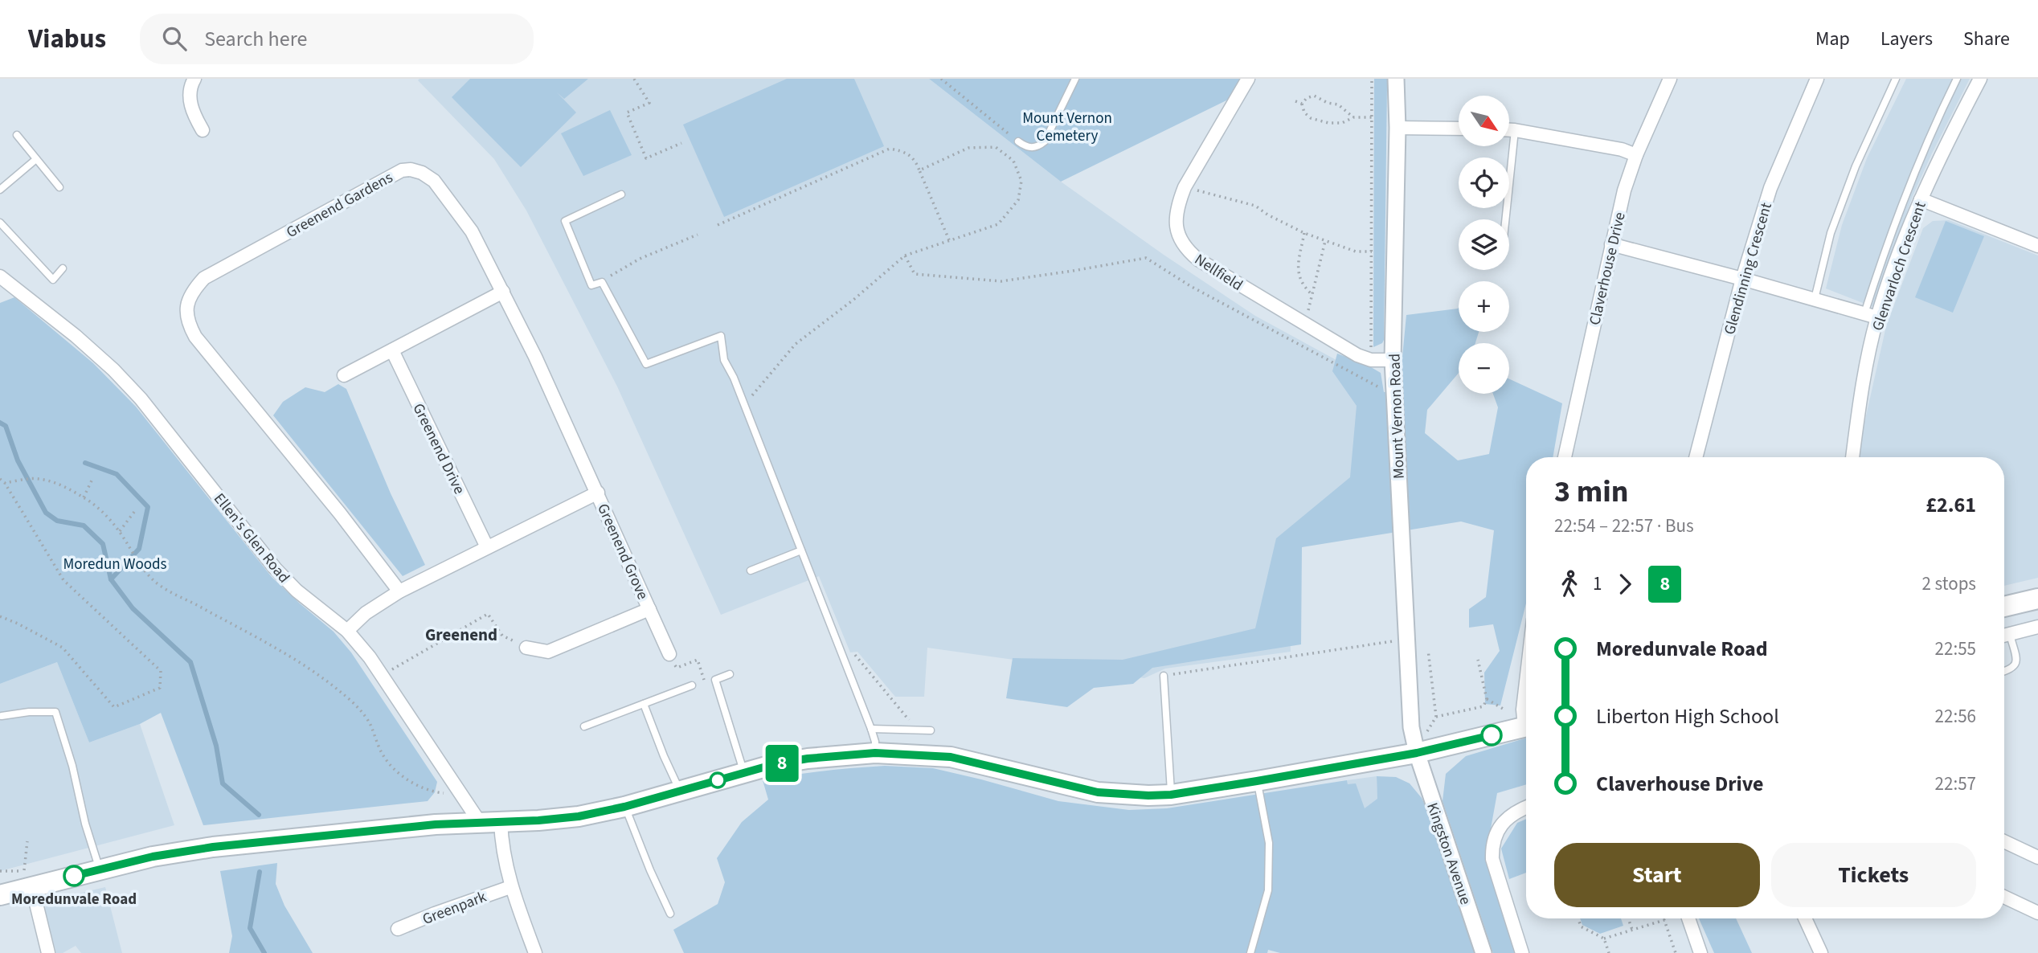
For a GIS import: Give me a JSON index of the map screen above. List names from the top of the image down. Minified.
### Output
{"streets":{"street":["Greenend Gardens","Glenvarloch Crescent","Claverhouse Drive","Glendinning Crescent","Nellfield","Mount Vernon Road","Greenend Drive","Ellen's Glen Road","Greenend Grove","Kingston Avenue","Greenpark"]},"crossings":[["Greenend Gardens","Greenend Grove"],["Nellfield","Mount Vernon Road"],["Mount Vernon Road","Kingston Avenue"]],"districts":["Greenend"],"parks":["Mount Vernon Cemetery","Moredun Woods"],"places":["Moredunvale Road"],"lines":["bus line 8"],"north":"bottom right","page":{"header":"Viabus","search":"Search here","nav":["Map","Layers","Share"],"on_map":"8","map_buttons":["+","−"],"heading":["3 min","22:54 – 22:57 · Bus","£2.61"],"legs":["1","8","2 stops"],"list":[{"name":"Moredunvale Road","value":"22:55"},{"name":"Liberton High School","value":"22:56"},{"name":"Claverhouse Drive","value":"22:57"}],"buttons":["Start","Tickets"]}}
